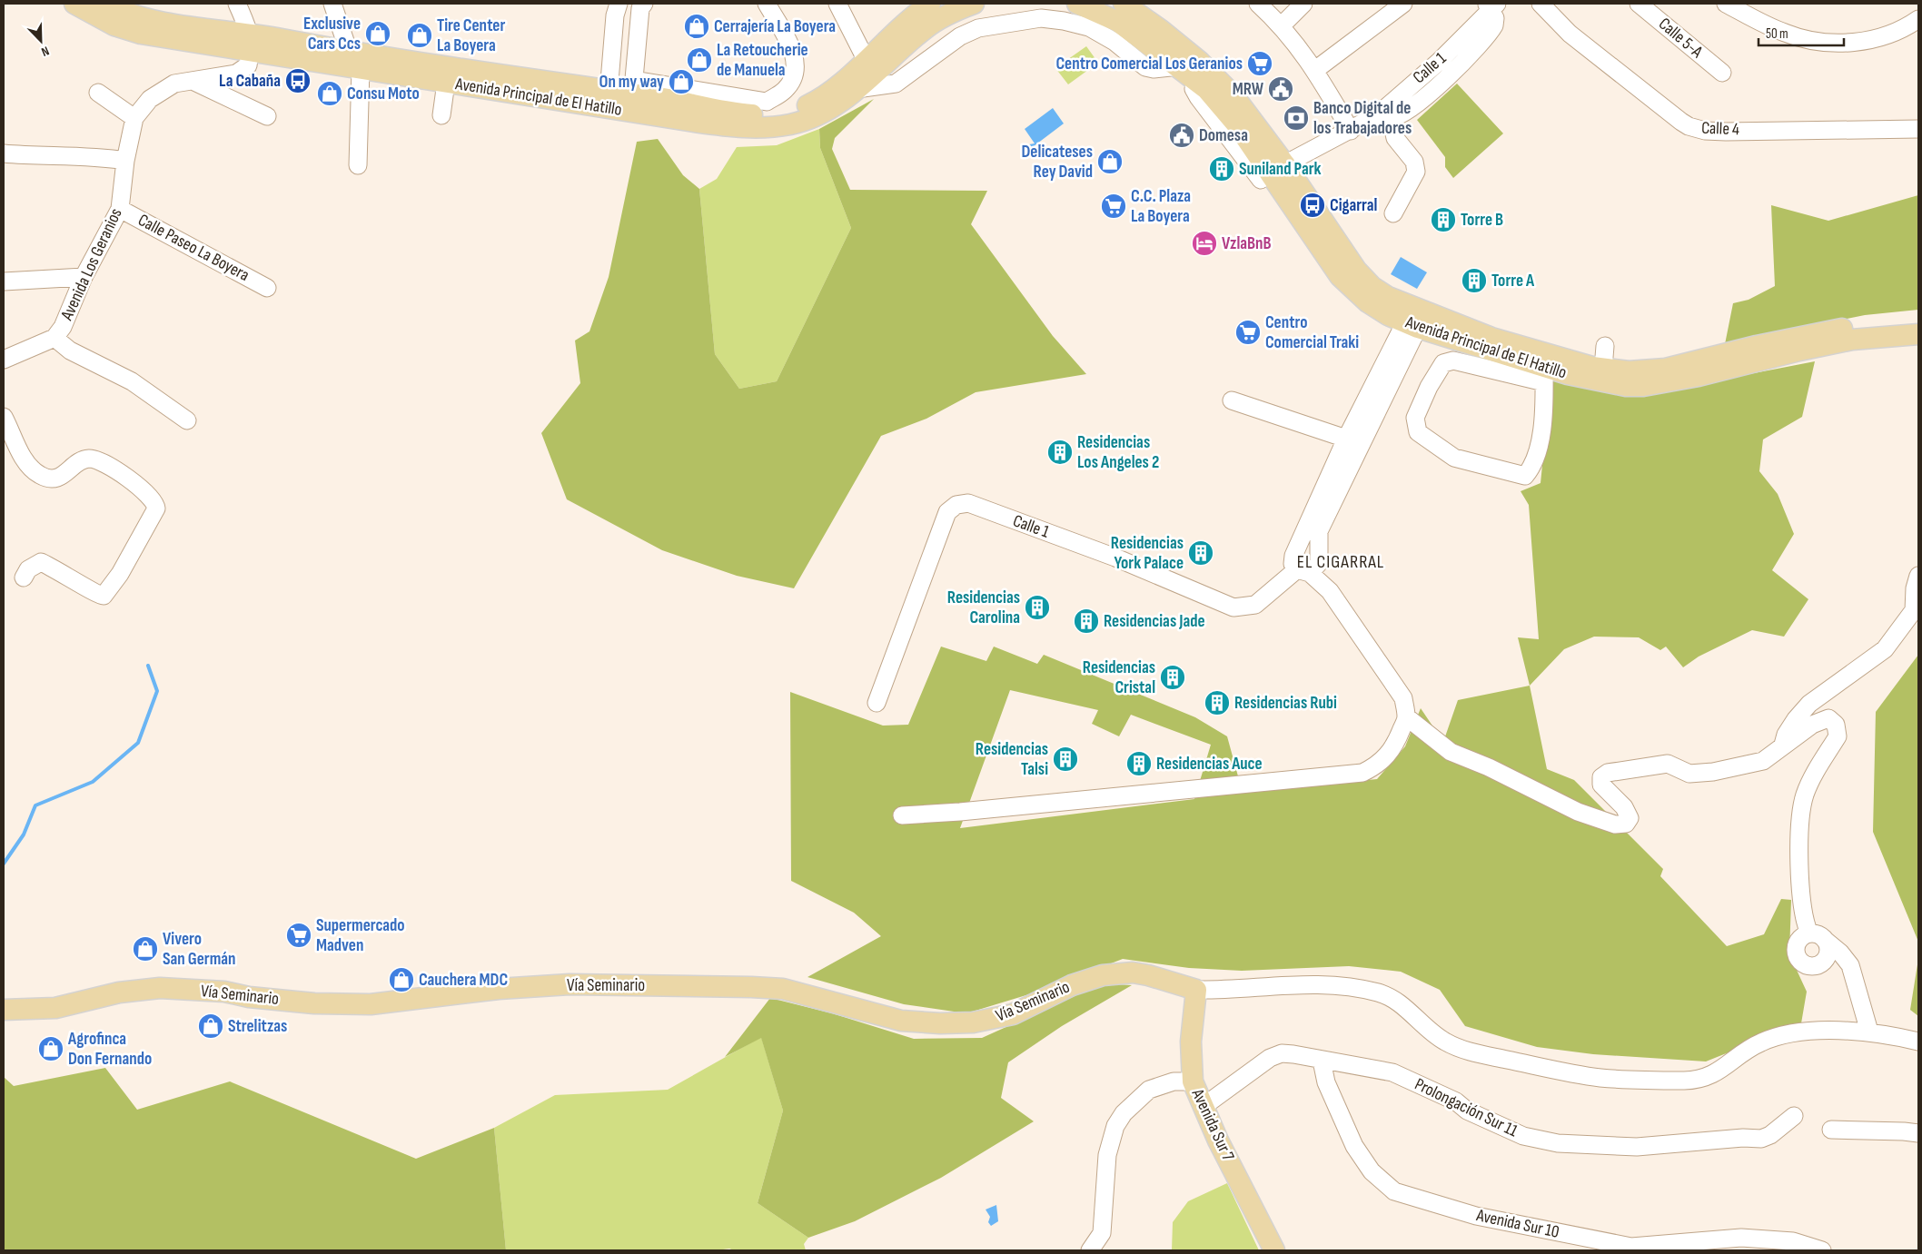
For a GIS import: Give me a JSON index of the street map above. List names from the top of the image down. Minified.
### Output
{"streets":{"main road":["Avenida Principal de El Hatillo","Vía Seminario","Avenida Sur 7"],"street":["Calle 5-A","Calle 1","Calle 4","Calle Paseo La Boyera","Avenida Los Geranios","Prolongación Sur 11","Avenida Sur 10"]},"crossings":[["Calle 1","Avenida Principal de El Hatillo"],["Avenida Principal de El Hatillo","Avenida Los Geranios"],["Calle Paseo La Boyera","Avenida Los Geranios"],["Vía Seminario","Avenida Sur 7"],["Prolongación Sur 11","Avenida Sur 7"],["Prolongación Sur 11","Avenida Sur 10"]],"districts":["EL CIGARRAL"],"places":{"shop":["Cerrajería La Boyera","Exclusive Cars Ccs","Tire Center La Boyera","La Retoucherie de Manuela","On my way","Consu Moto","Delicateses Rey David","Vivero San Germán","Cauchera MDC","Strelitzas","Agrofinca Don Fernando"],"supermarket":["Centro Comercial Los Geranios","C.C. Plaza La Boyera","Centro Comercial Traki","Supermercado Madven"],"bus stop":["La Cabaña","Cigarral"],"public building":["MRW","Domesa"],"bank":["Banco Digital de los Trabajadores"],"building":["Suniland Park","Torre B","Torre A","Residencias Los Angeles 2","Residencias York Palace","Residencias Carolina","Residencias Jade","Residencias Cristal","Residencias Rubi","Residencias Talsi","Residencias Auce"],"hotel":["VzlaBnB"]},"scale_bar":"50 m","north":"bottom right"}
